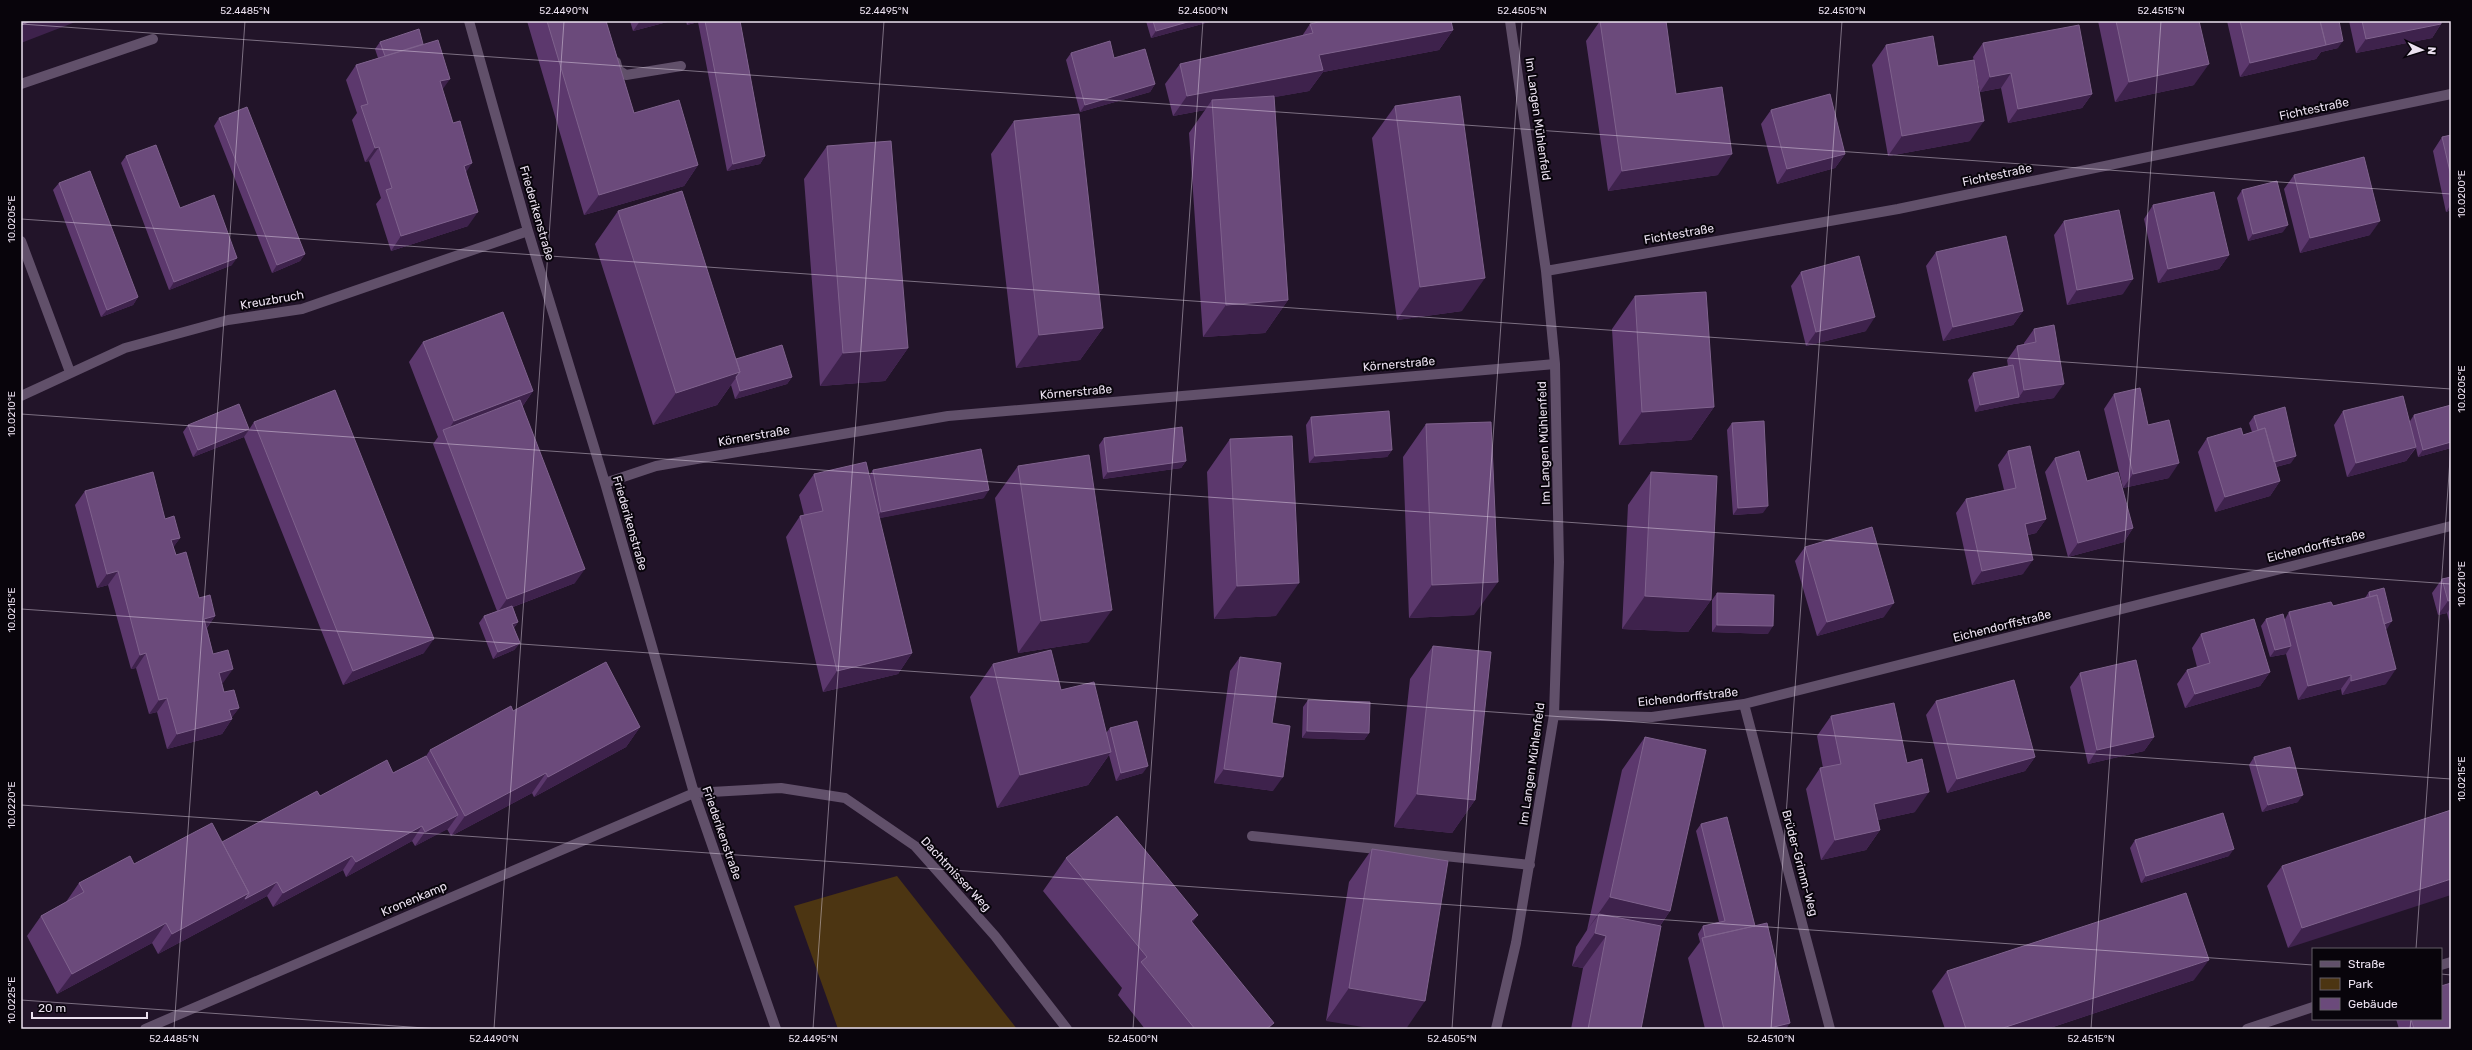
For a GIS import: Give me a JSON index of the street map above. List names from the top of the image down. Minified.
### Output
{"streets":{"street":["Fichtestraße","Im Langen Mühlenfeld","Friederikenstraße","Kreuzbruch","Körnerstraße","Eichendorffstraße","Brüder-Grimm-Weg","Dachtmisser Weg","Kronenkamp"]},"crossings":[["Fichtestraße","Im Langen Mühlenfeld"],["Im Langen Mühlenfeld","Körnerstraße"],["Im Langen Mühlenfeld","Eichendorffstraße"],["Friederikenstraße","Kreuzbruch"],["Friederikenstraße","Körnerstraße"],["Friederikenstraße","Dachtmisser Weg"],["Friederikenstraße","Kronenkamp"],["Eichendorffstraße","Brüder-Grimm-Weg"],["Dachtmisser Weg","Kronenkamp"]],"legend":["Straße","Park","Gebäude"],"scale_bar":"20 m","north":"right","coordinates":["52.4485°N","52.4490°N","52.4495°N","52.4500°N","52.4505°N","52.4510°N","52.4515°N","10.0200°E","10.0205°E","10.0210°E","10.0215°E","10.0220°E","10.0225°E"]}
